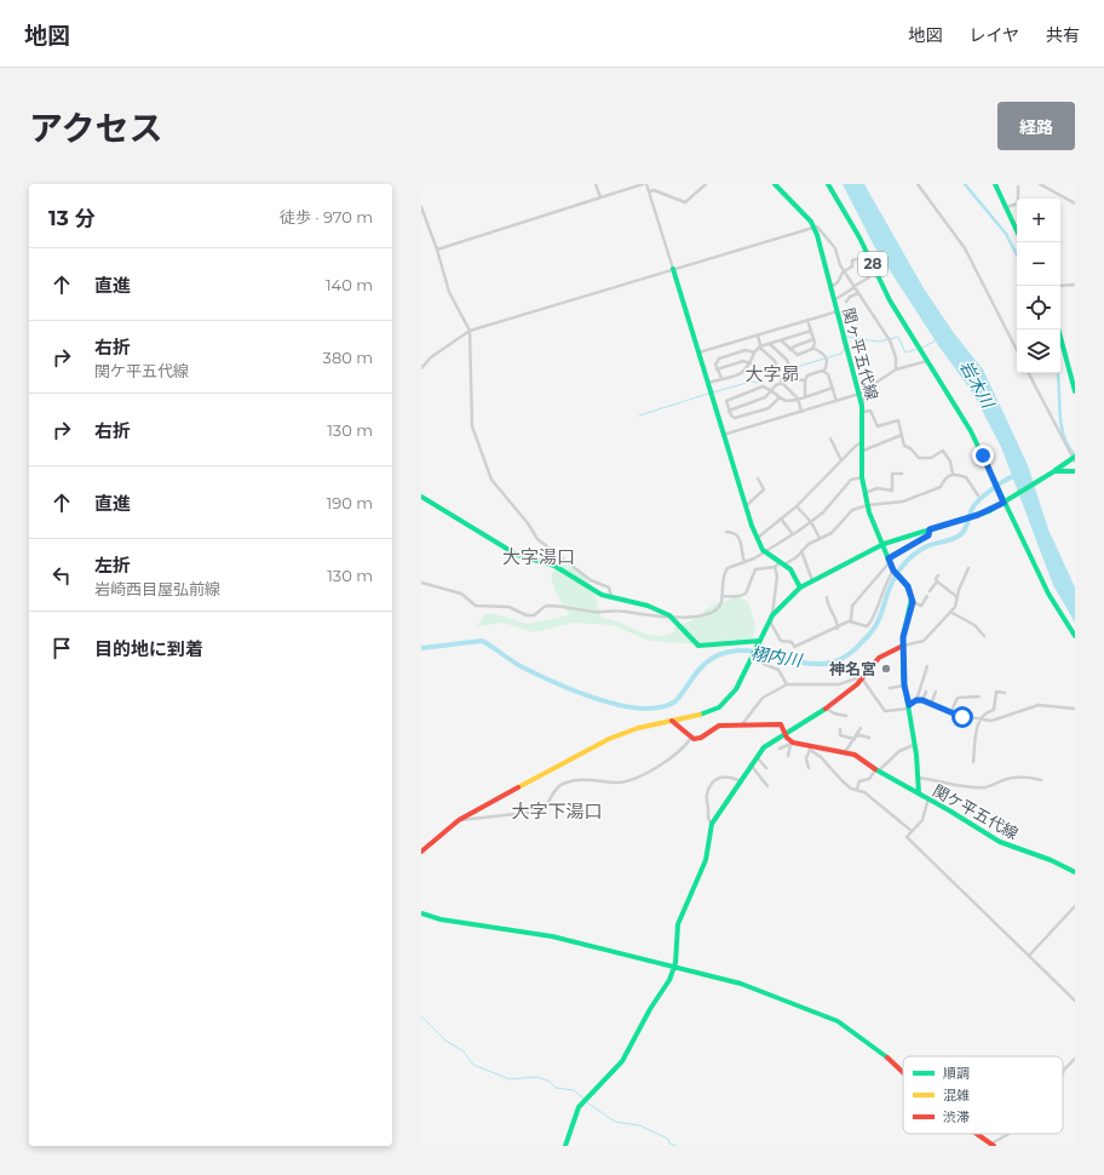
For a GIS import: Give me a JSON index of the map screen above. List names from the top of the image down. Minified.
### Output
{"streets":{"street":["28","関ヶ平五代線","関ケ平五代線"]},"districts":["大字昴","大字湯口","大字下湯口"],"water":["岩木川","栩内川"],"places":["神名宮"],"legend":["順調","混雑","渋滞"],"page":{"header":"地図","nav":["地図","レイヤ","共有"],"title":"アクセス","buttons":"経路","heading":["13 分","徒歩 · 970 m"],"map_buttons":["+","−"],"list":[["直進","140 m"],["右折","関ケ平五代線","380 m"],["右折","130 m"],["直進","190 m"],["左折","岩崎西目屋弘前線","130 m"],"目的地に到着"]}}
